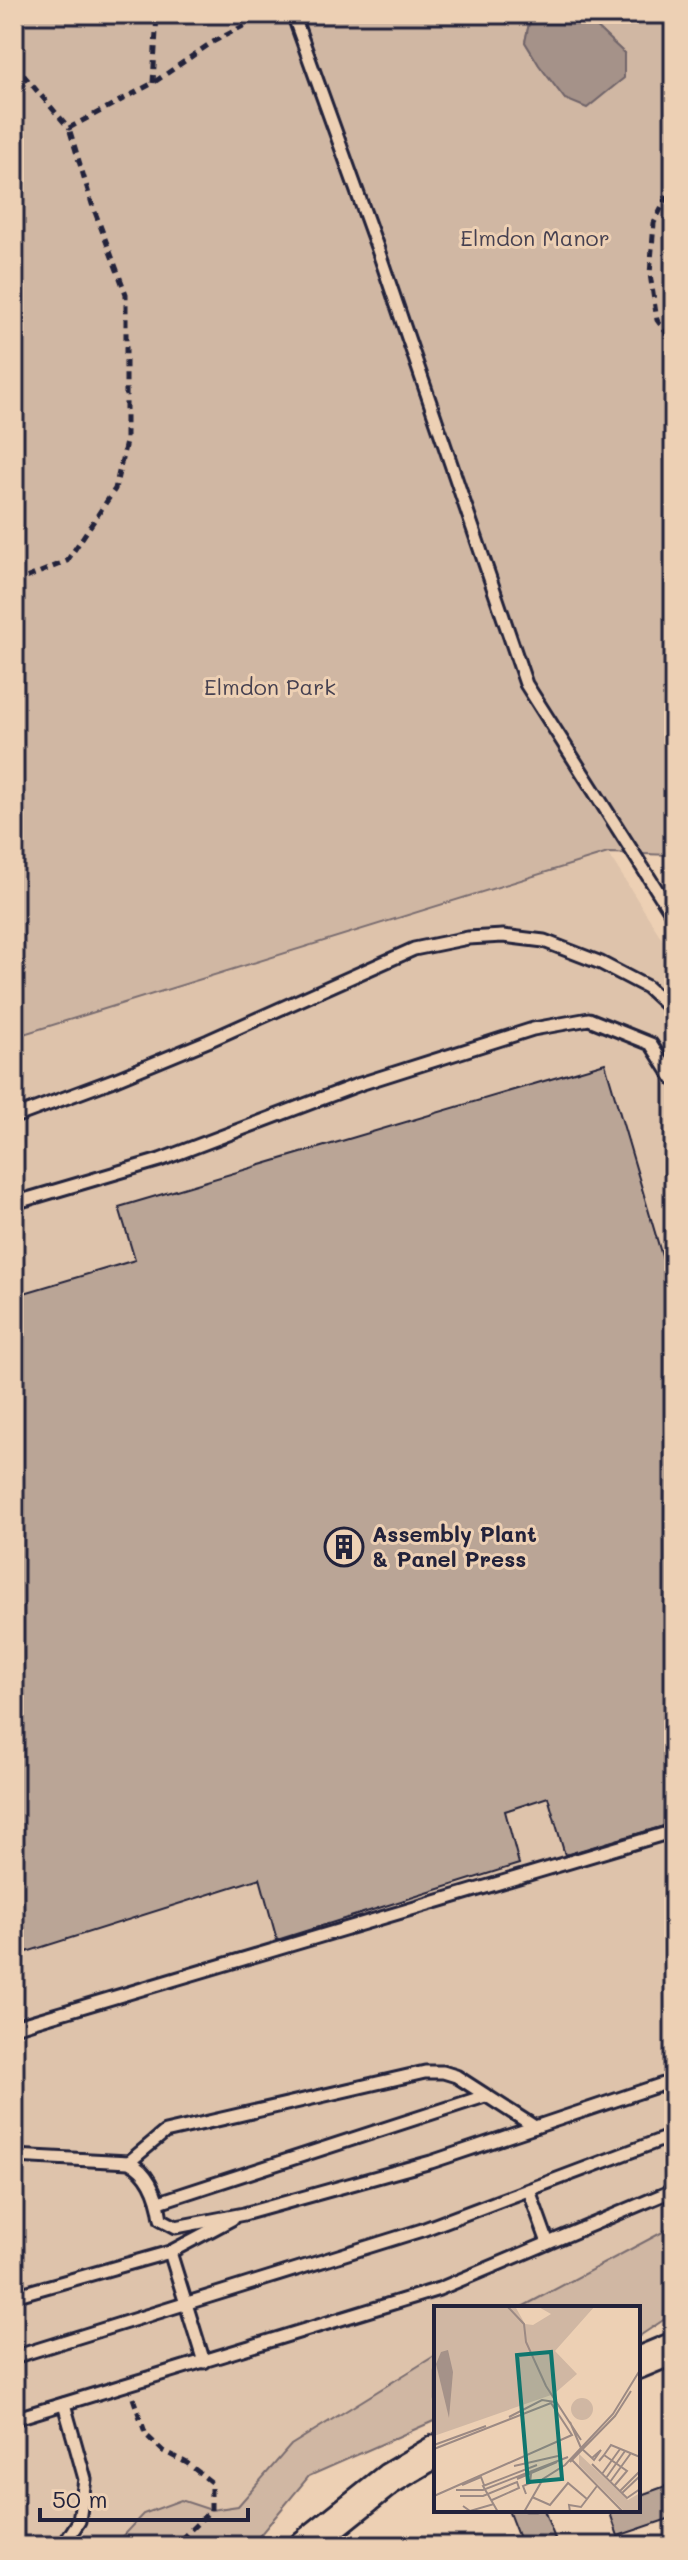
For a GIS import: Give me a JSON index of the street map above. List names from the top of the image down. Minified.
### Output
{"parks":["Elmdon Manor","Elmdon Park"],"places":{"building":["Assembly Plant & Panel Press"]},"scale_bar":"50 m"}
